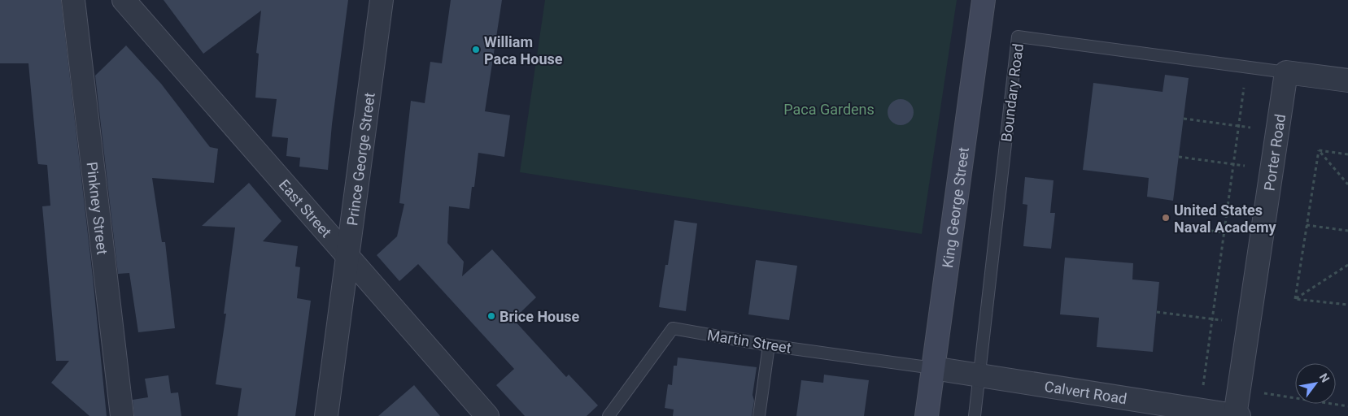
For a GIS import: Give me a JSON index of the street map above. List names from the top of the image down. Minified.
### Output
{"streets":{"street":["Porter Road","Prince George Street","Pinkney Street","East Street","King George Street","Calvert Road"],"lane":["Boundary Road","Martin Street"]},"crossings":[["Boundary Road","Porter Road"],["Boundary Road","Calvert Road"],["Porter Road","Calvert Road"],["Prince George Street","East Street"],["King George Street","Martin Street"],["King George Street","Calvert Road"],["Martin Street","Calvert Road"]],"parks":["Paca Gardens"],"places":["William Paca House","United States Naval Academy","Brice House"],"north":"top right"}
